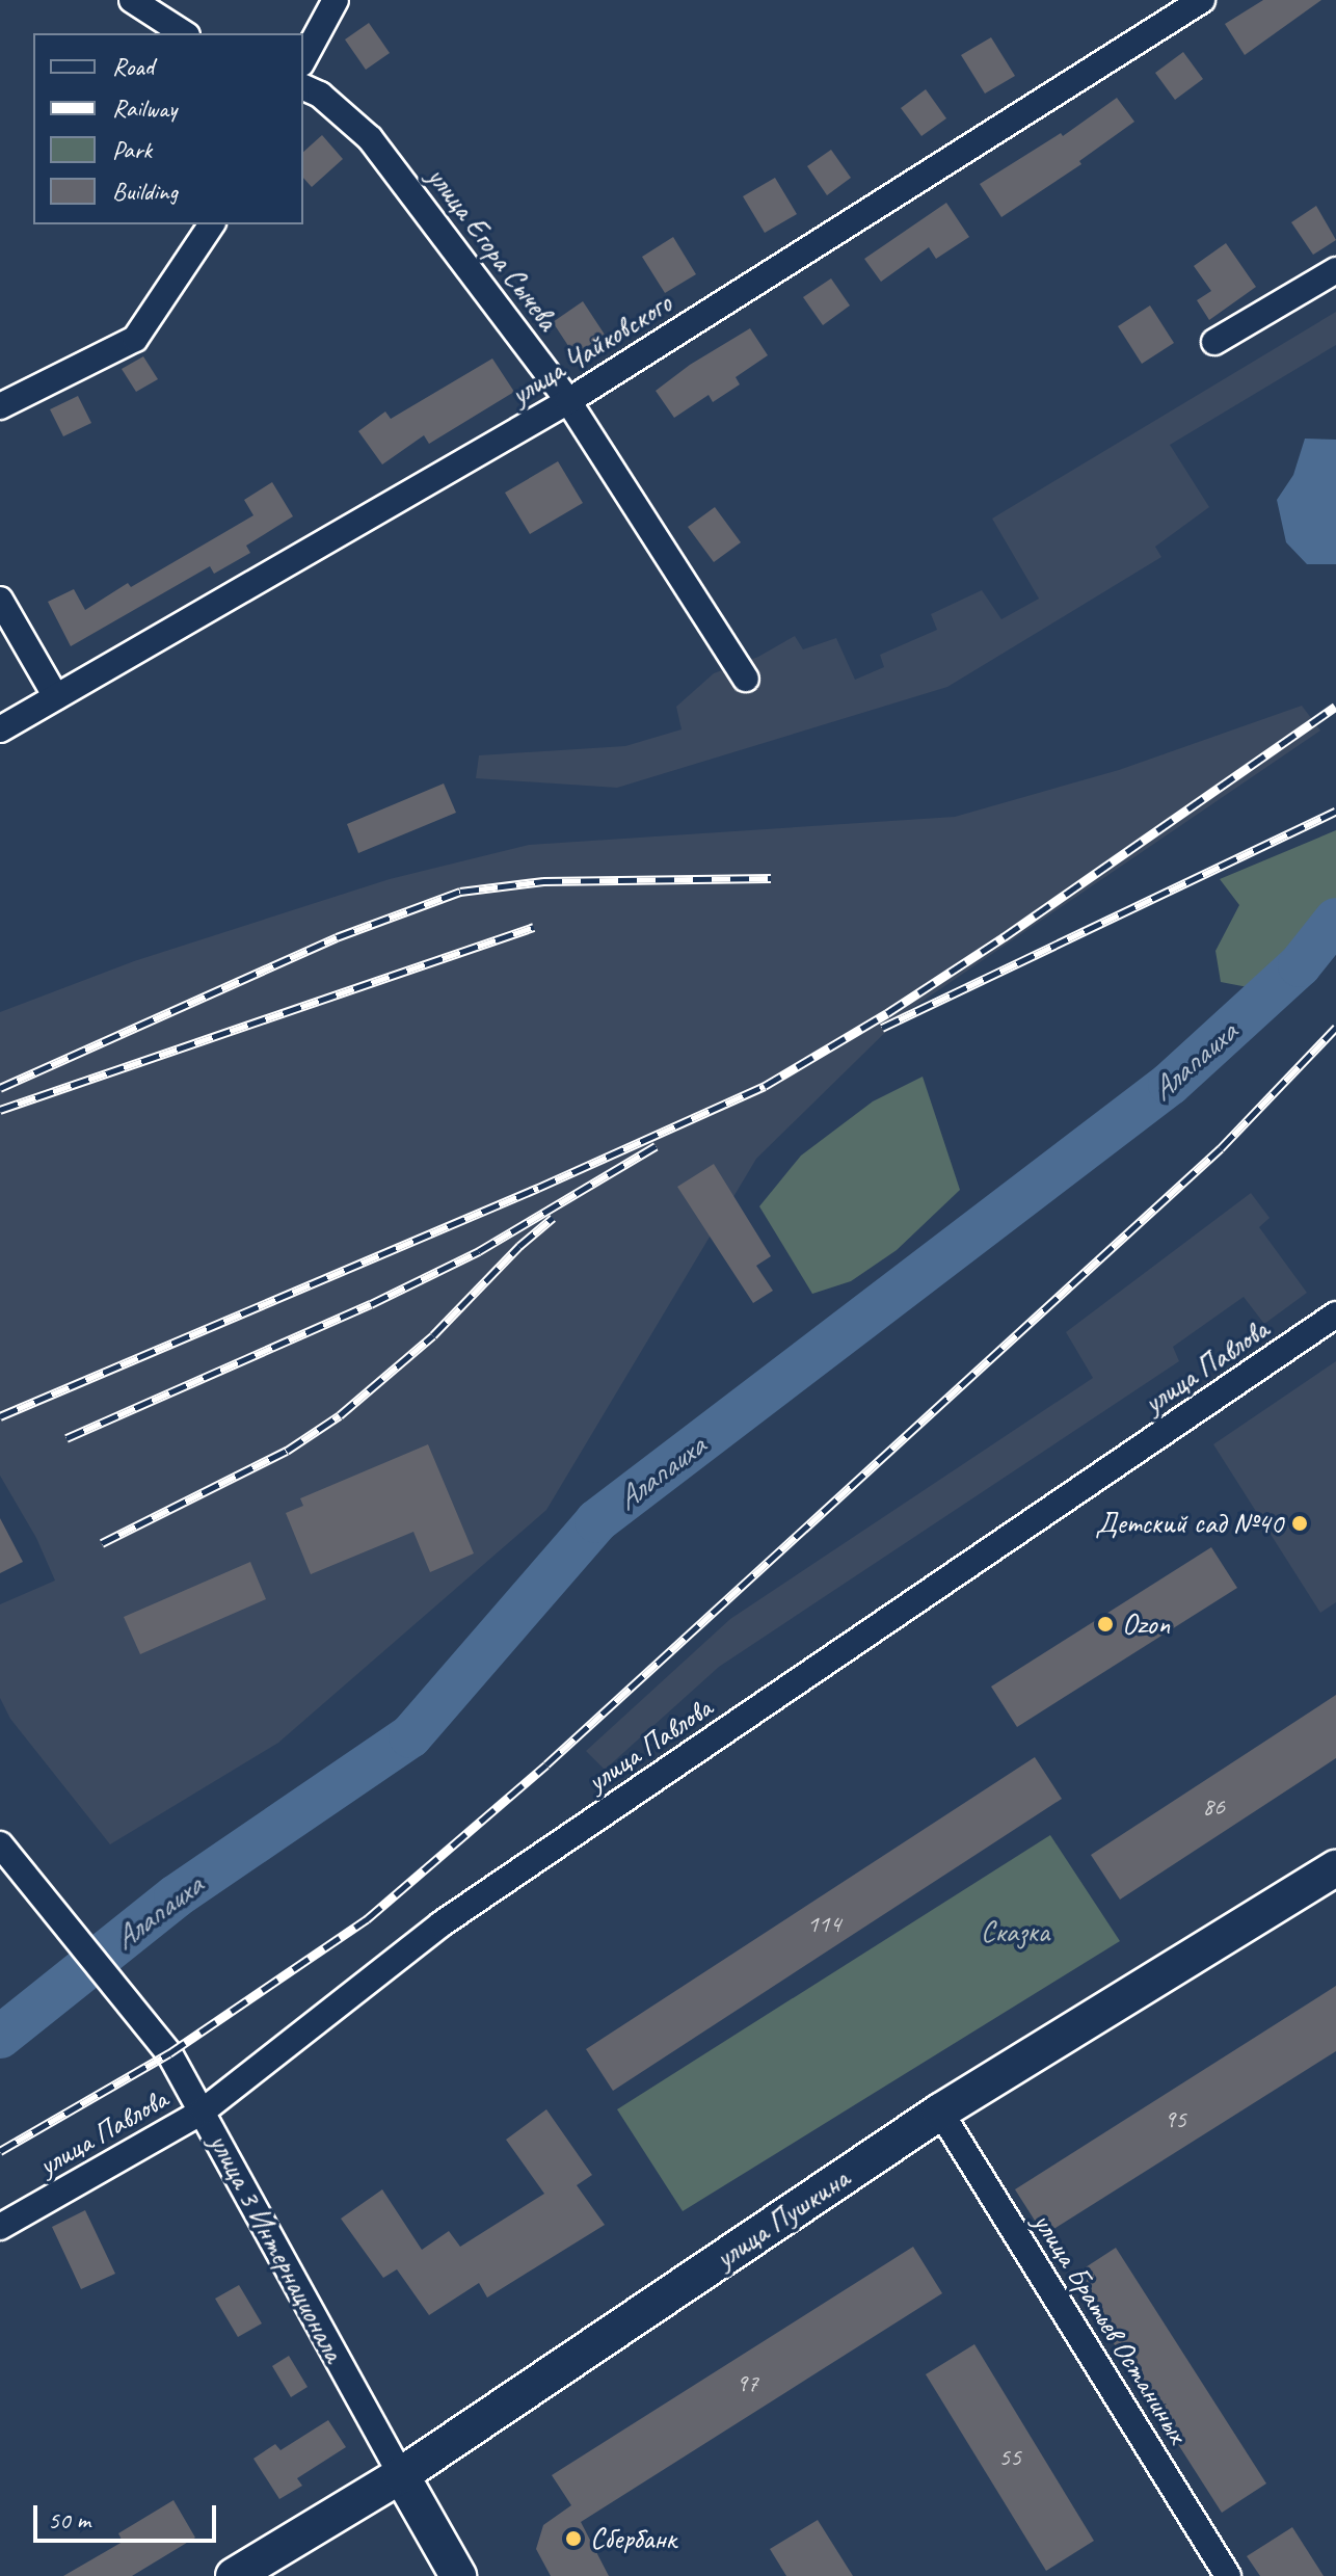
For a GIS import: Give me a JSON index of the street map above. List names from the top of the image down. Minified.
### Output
{"streets":{"street":["улица Егора Сычева","улица Чайковского","улица Павлова","улица Пушкина","улица 3 Интернационала","улица Братьев Останиных"]},"crossings":[["улица Егора Сычева","улица Чайковского"],["улица Павлова","улица 3 Интернационала"],["улица Пушкина","улица 3 Интернационала"],["улица Пушкина","улица Братьев Останиных"]],"water":["Алапаиха"],"parks":["Сказка"],"places":["Детский сад №40","Ozon","Сбербанк"],"house_numbers":["86","114","95","97","55"],"legend":["Road","Railway","Park","Building"],"scale_bar":"50 m"}
